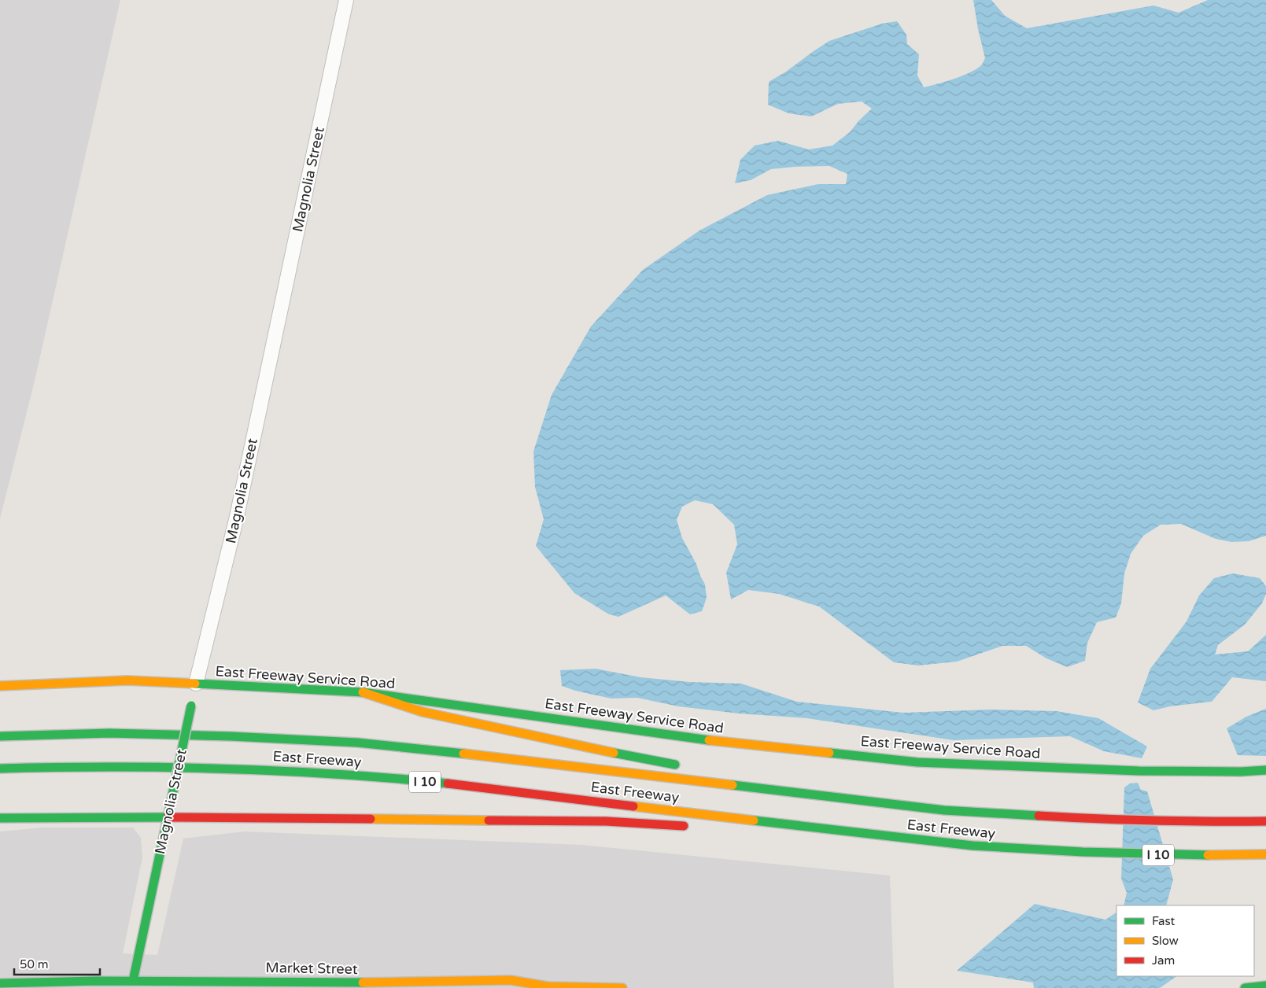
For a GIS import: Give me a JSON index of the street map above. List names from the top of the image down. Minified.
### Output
{"streets":{"main road":["Magnolia Street","East Freeway Service Road","East Freeway","I 10","Market Street"]},"crossings":[["Magnolia Street","East Freeway Service Road"],["Magnolia Street","Market Street"]],"legend":["Fast","Slow","Jam"],"scale_bar":"50 m"}
